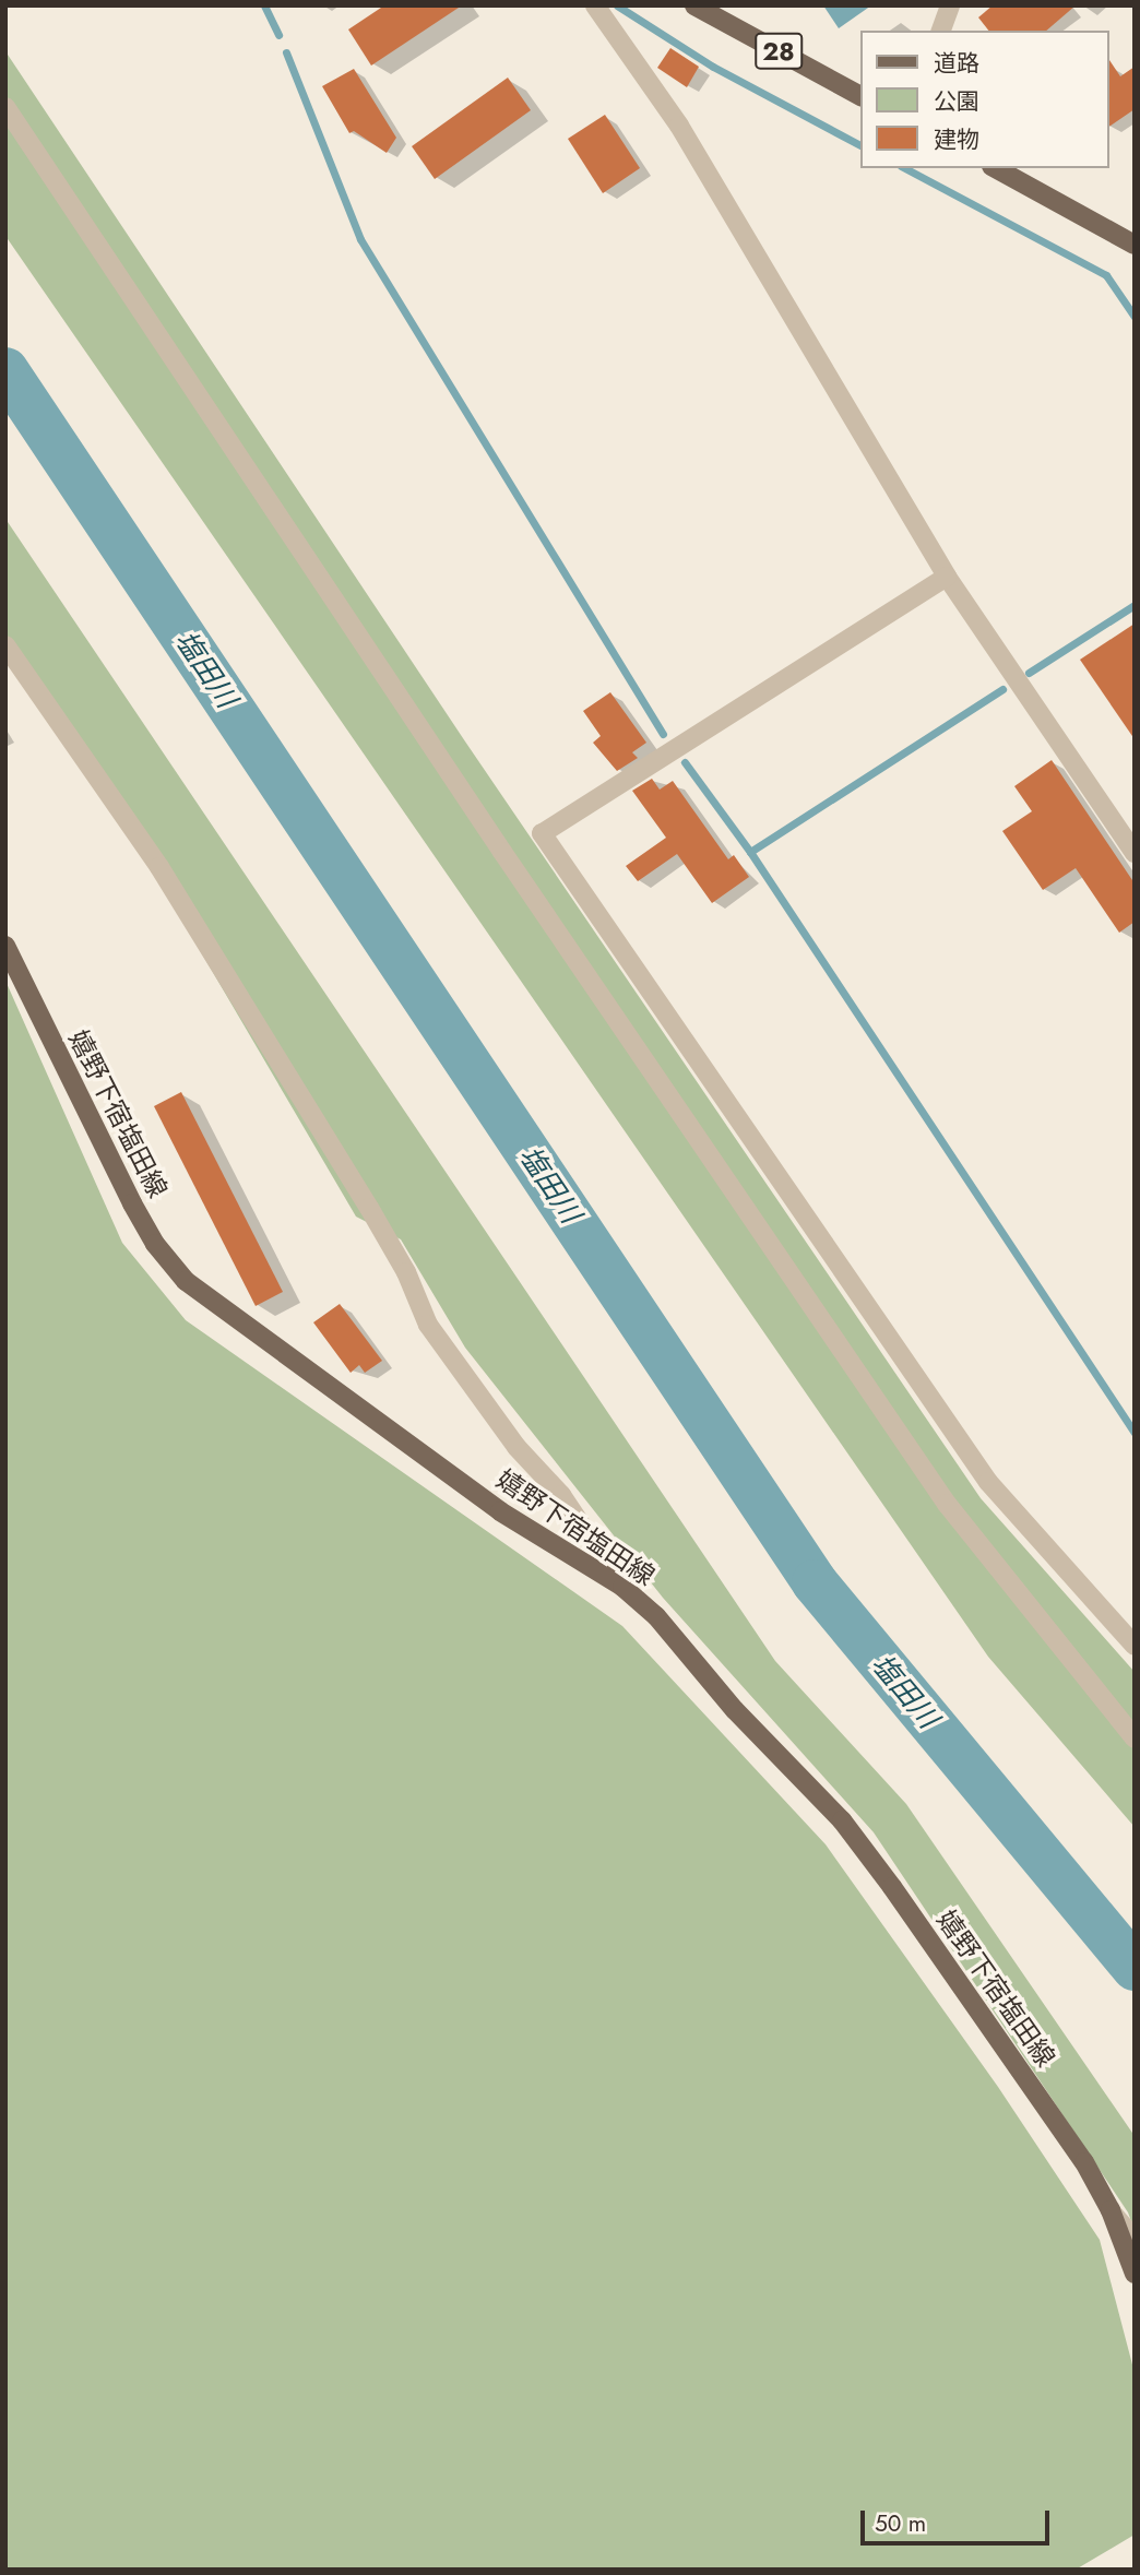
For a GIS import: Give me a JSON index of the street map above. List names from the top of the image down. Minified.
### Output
{"streets":{"main road":["28","嬉野下宿塩田線"]},"water":["塩田川"],"legend":["道路","公園","建物"],"scale_bar":"50 m"}
